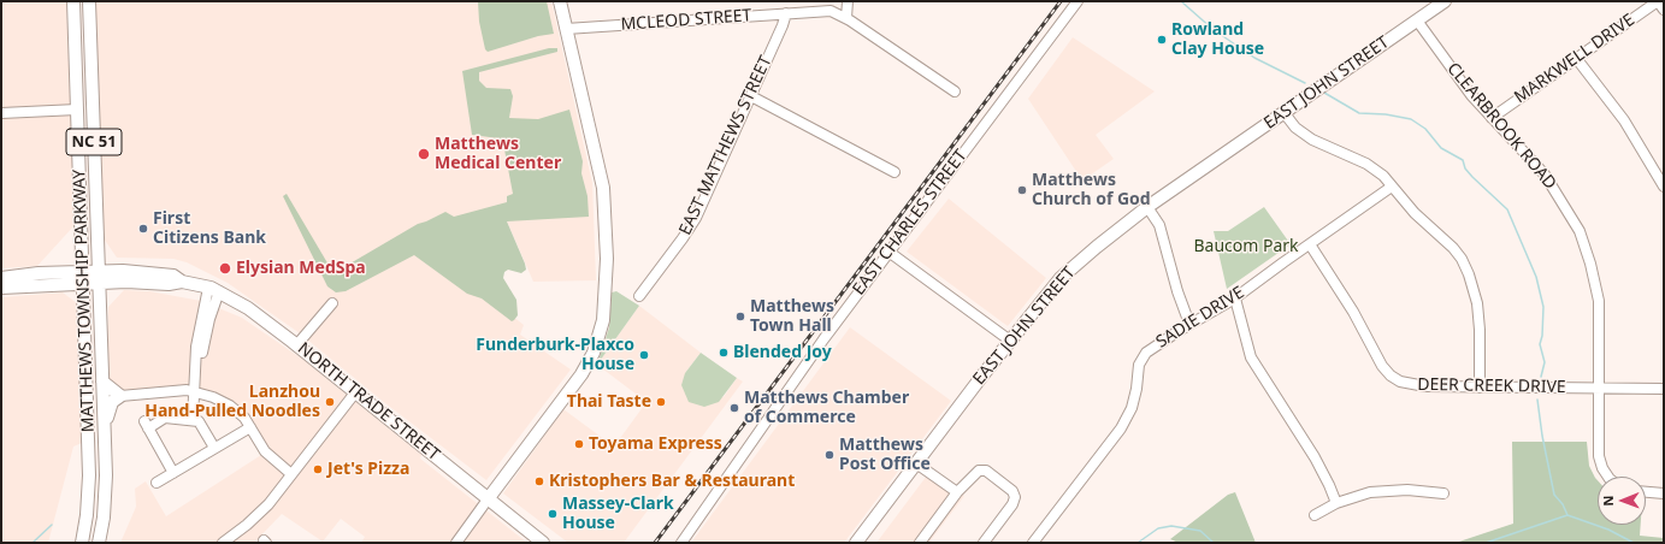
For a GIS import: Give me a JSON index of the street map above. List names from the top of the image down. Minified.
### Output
{"streets":{"main road":["EAST JOHN STREET","NC 51","MATTHEWS TOWNSHIP PARKWAY","NORTH TRADE STREET"],"street":["MCLEOD STREET","MARKWELL DRIVE","CLEARBROOK ROAD","EAST MATTHEWS STREET","EAST CHARLES STREET","SADIE DRIVE","DEER CREEK DRIVE"]},"crossings":[["MCLEOD STREET","EAST MATTHEWS STREET"],["MARKWELL DRIVE","CLEARBROOK ROAD"],["EAST JOHN STREET","CLEARBROOK ROAD"],["CLEARBROOK ROAD","DEER CREEK DRIVE"],["MATTHEWS TOWNSHIP PARKWAY","NORTH TRADE STREET"],["SADIE DRIVE","DEER CREEK DRIVE"]],"parks":["Baucom Park"],"places":["Rowland Clay House","Matthews Medical Center","Matthews Church of God","First Citizens Bank","Elysian MedSpa","Matthews Town Hall","Blended Joy","Funderburk-Plaxco House","Lanzhou Hand-Pulled Noodles","Thai Taste","Matthews Chamber of Commerce","Toyama Express","Matthews Post Office","Jet's Pizza","Kristophers Bar & Restaurant","Massey-Clark House"],"north":"left"}
